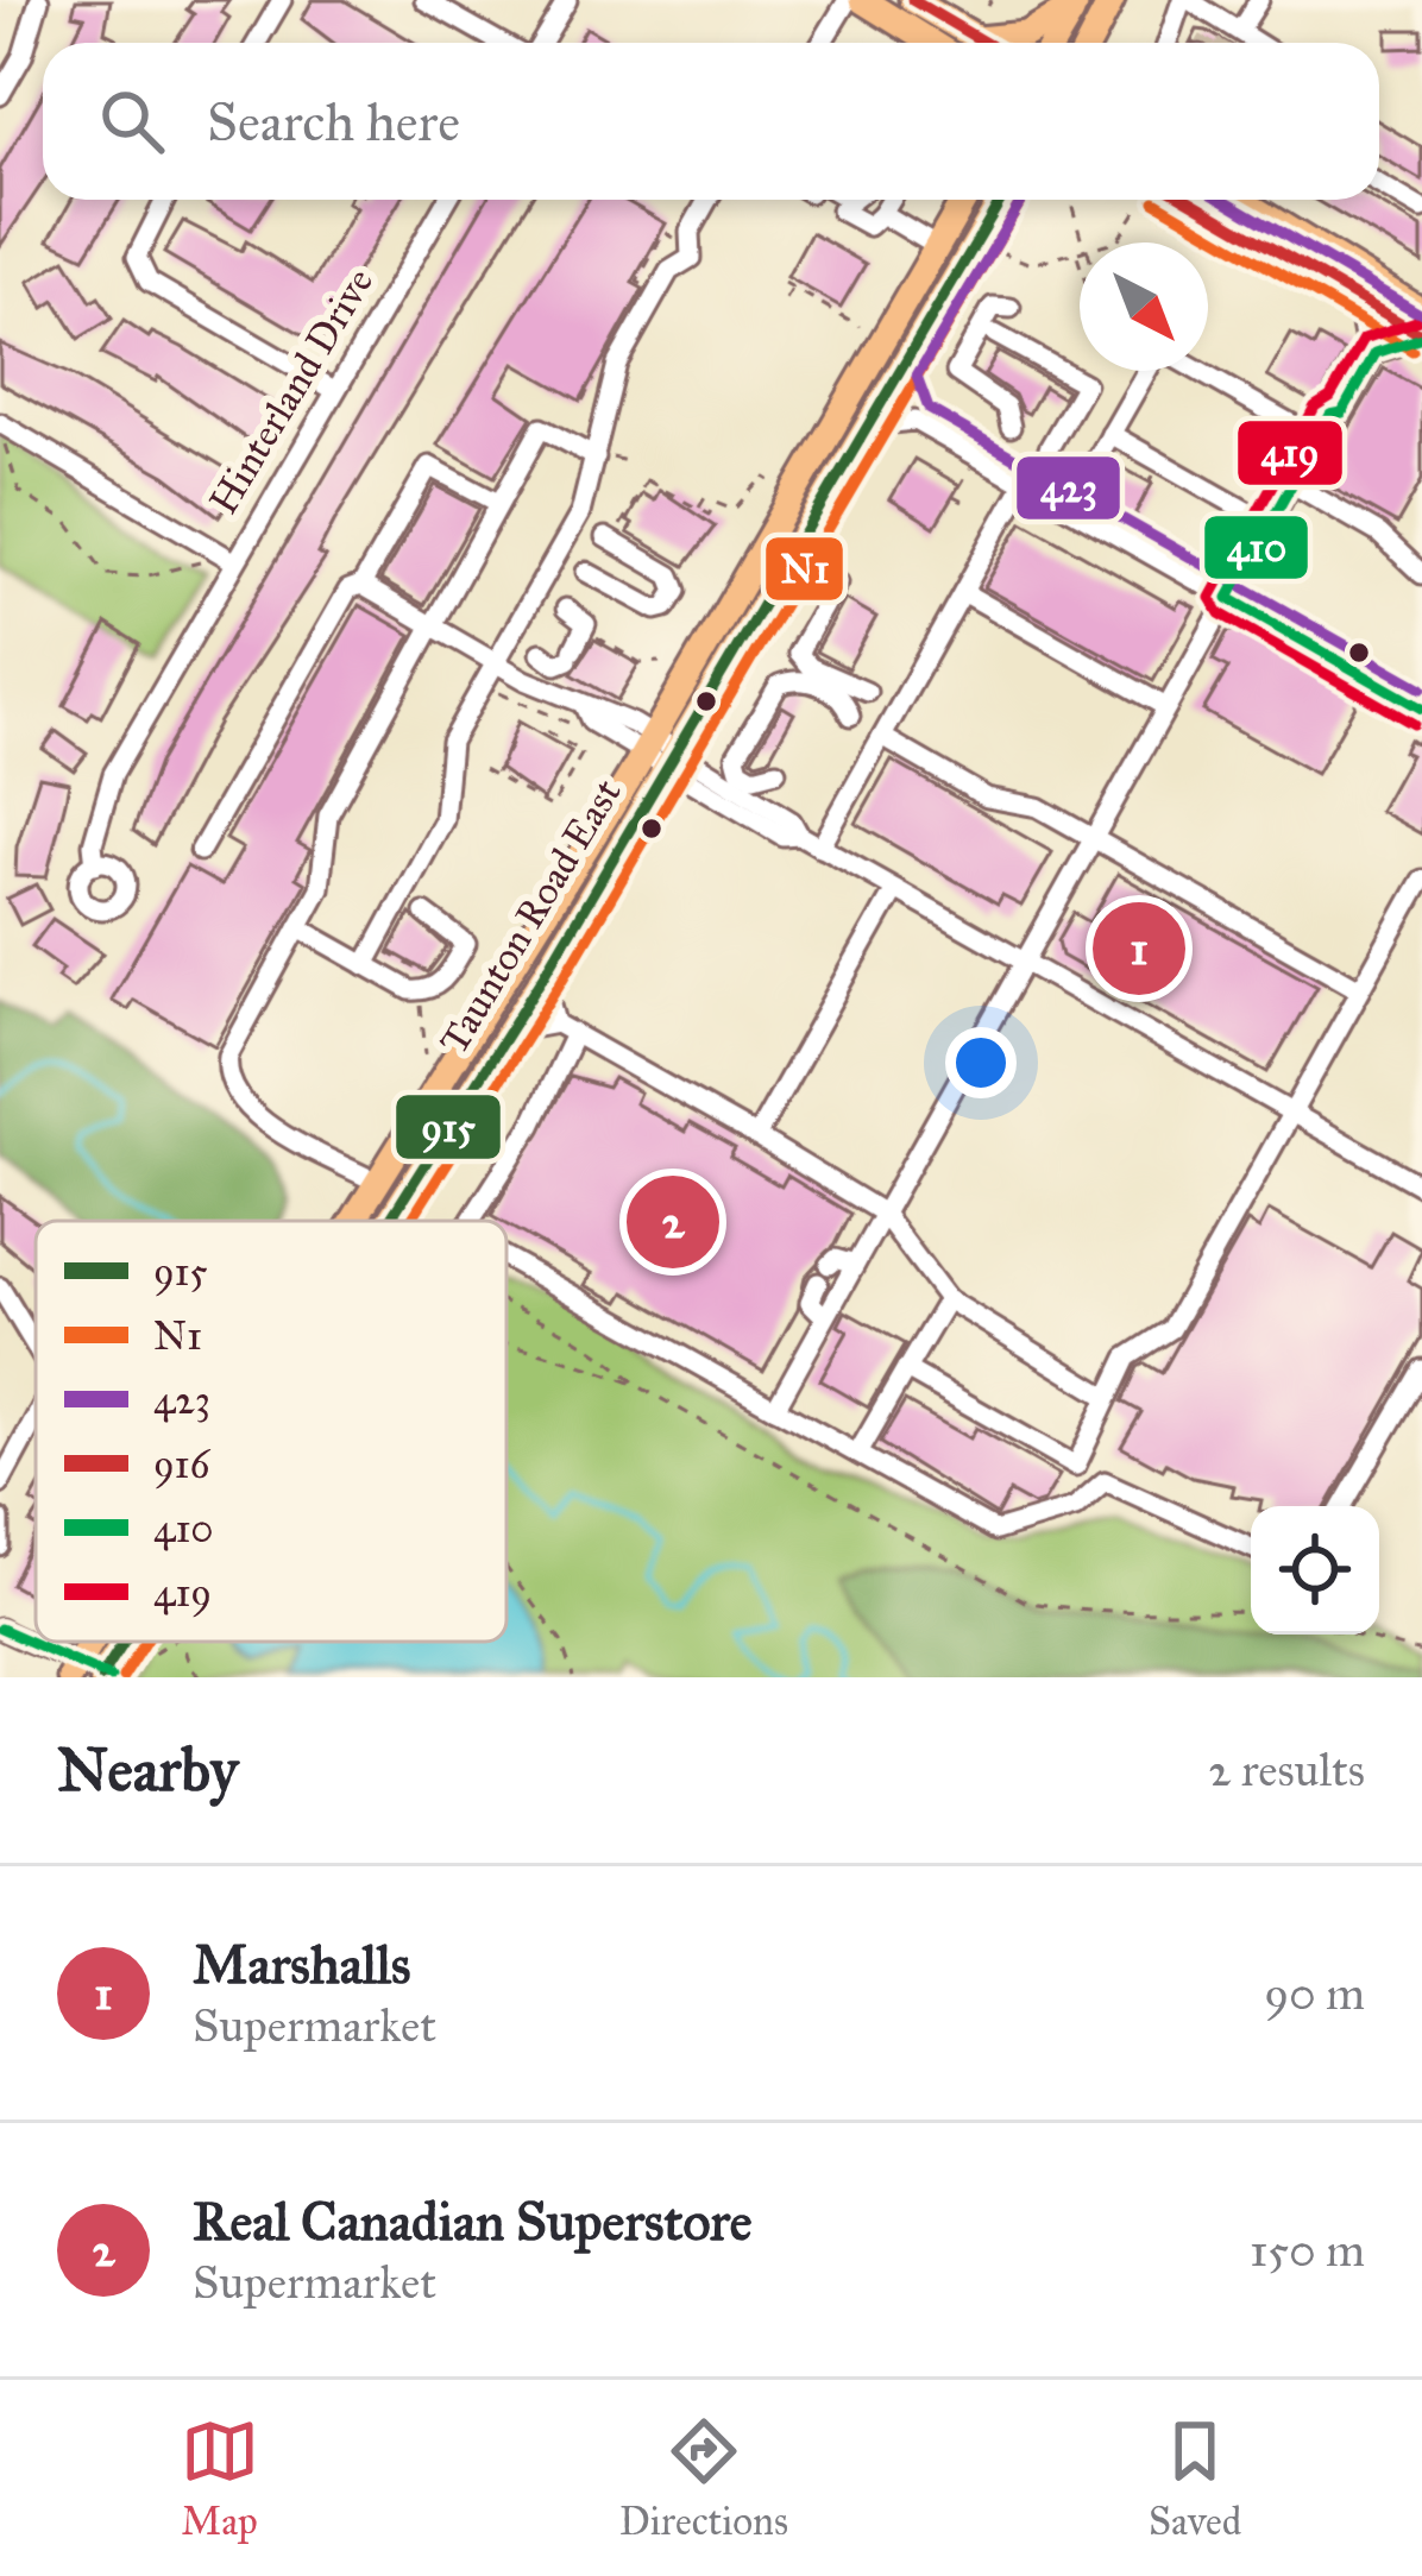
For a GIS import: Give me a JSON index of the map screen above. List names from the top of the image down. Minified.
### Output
{"streets":{"main road":["Taunton Road East"],"street":["Hinterland Drive"]},"lines":["transit line 916","transit line 915","transit line N1","transit line 423","transit line 419","transit line 410"],"legend":["915","N1","423","916","410","419"],"north":"bottom right","page":{"search":"Search here","pins":["1","2"],"heading":["Nearby","2 results"],"list":[{"mark":"1","name":"Marshalls","note":"Supermarket","value":"90 m"},{"mark":"2","name":"Real Canadian Superstore","note":"Supermarket","value":"150 m"}],"nav":["Map","Directions","Saved"]}}
